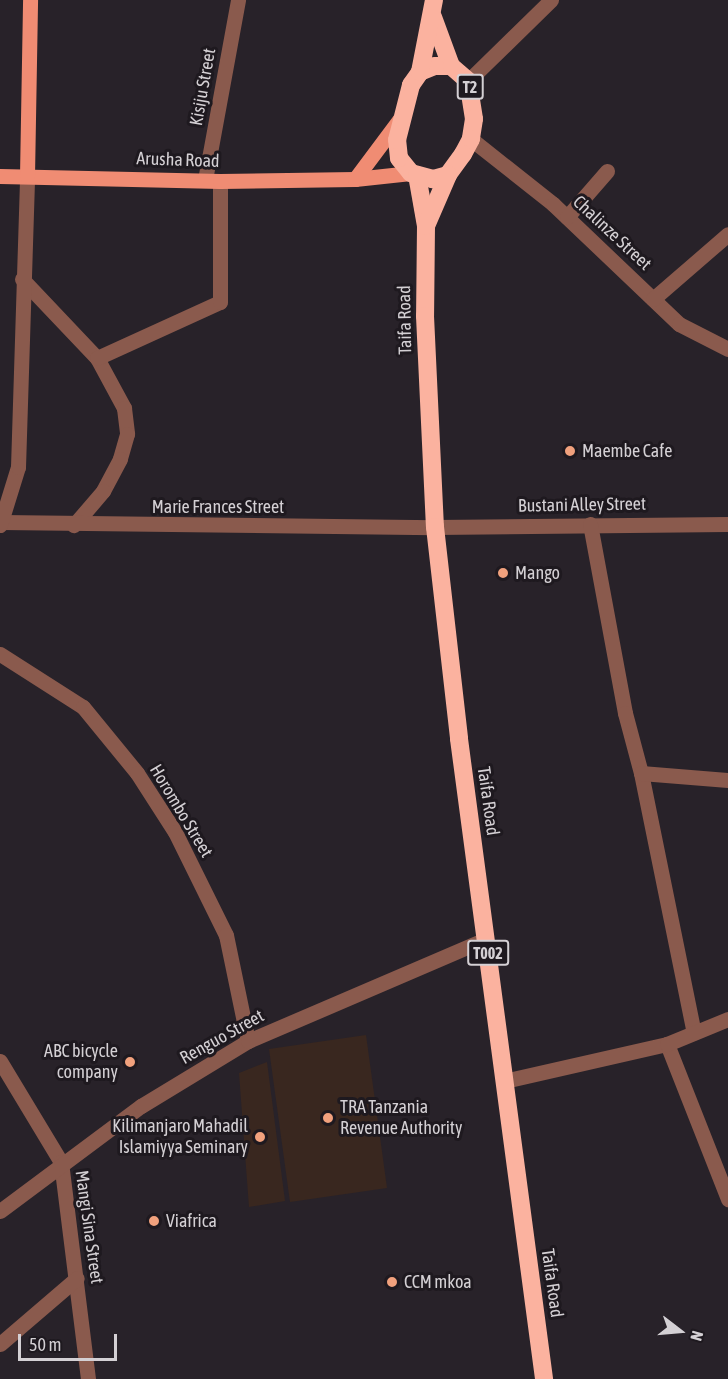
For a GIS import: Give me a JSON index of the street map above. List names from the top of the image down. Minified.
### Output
{"streets":{"highway":["T2","Taifa Road","T002"],"main road":["Arusha Road"],"street":["Kisiju Street","Chalinze Street","Bustani Alley Street","Marie Frances Street","Horombo Street","Renguo Street","Mangi Sina Street"]},"crossings":[["Kisiju Street","Arusha Road"],["T2","Arusha Road"],["T2","Chalinze Street"],["T2","Taifa Road"],["Arusha Road","Chalinze Street"],["Arusha Road","Taifa Road"],["Chalinze Street","Taifa Road"],["Taifa Road","Bustani Alley Street"],["Taifa Road","Marie Frances Street"],["Taifa Road","Renguo Street"],["Bustani Alley Street","Marie Frances Street"],["Horombo Street","Renguo Street"],["Renguo Street","Mangi Sina Street"]],"places":["Maembe Cafe","Mango","ABC bicycle company","TRA Tanzania Revenue Authority","Kilimanjaro Mahadil Islamiyya Seminary","Viafrica","CCM mkoa"],"scale_bar":"50 m","north":"right"}
